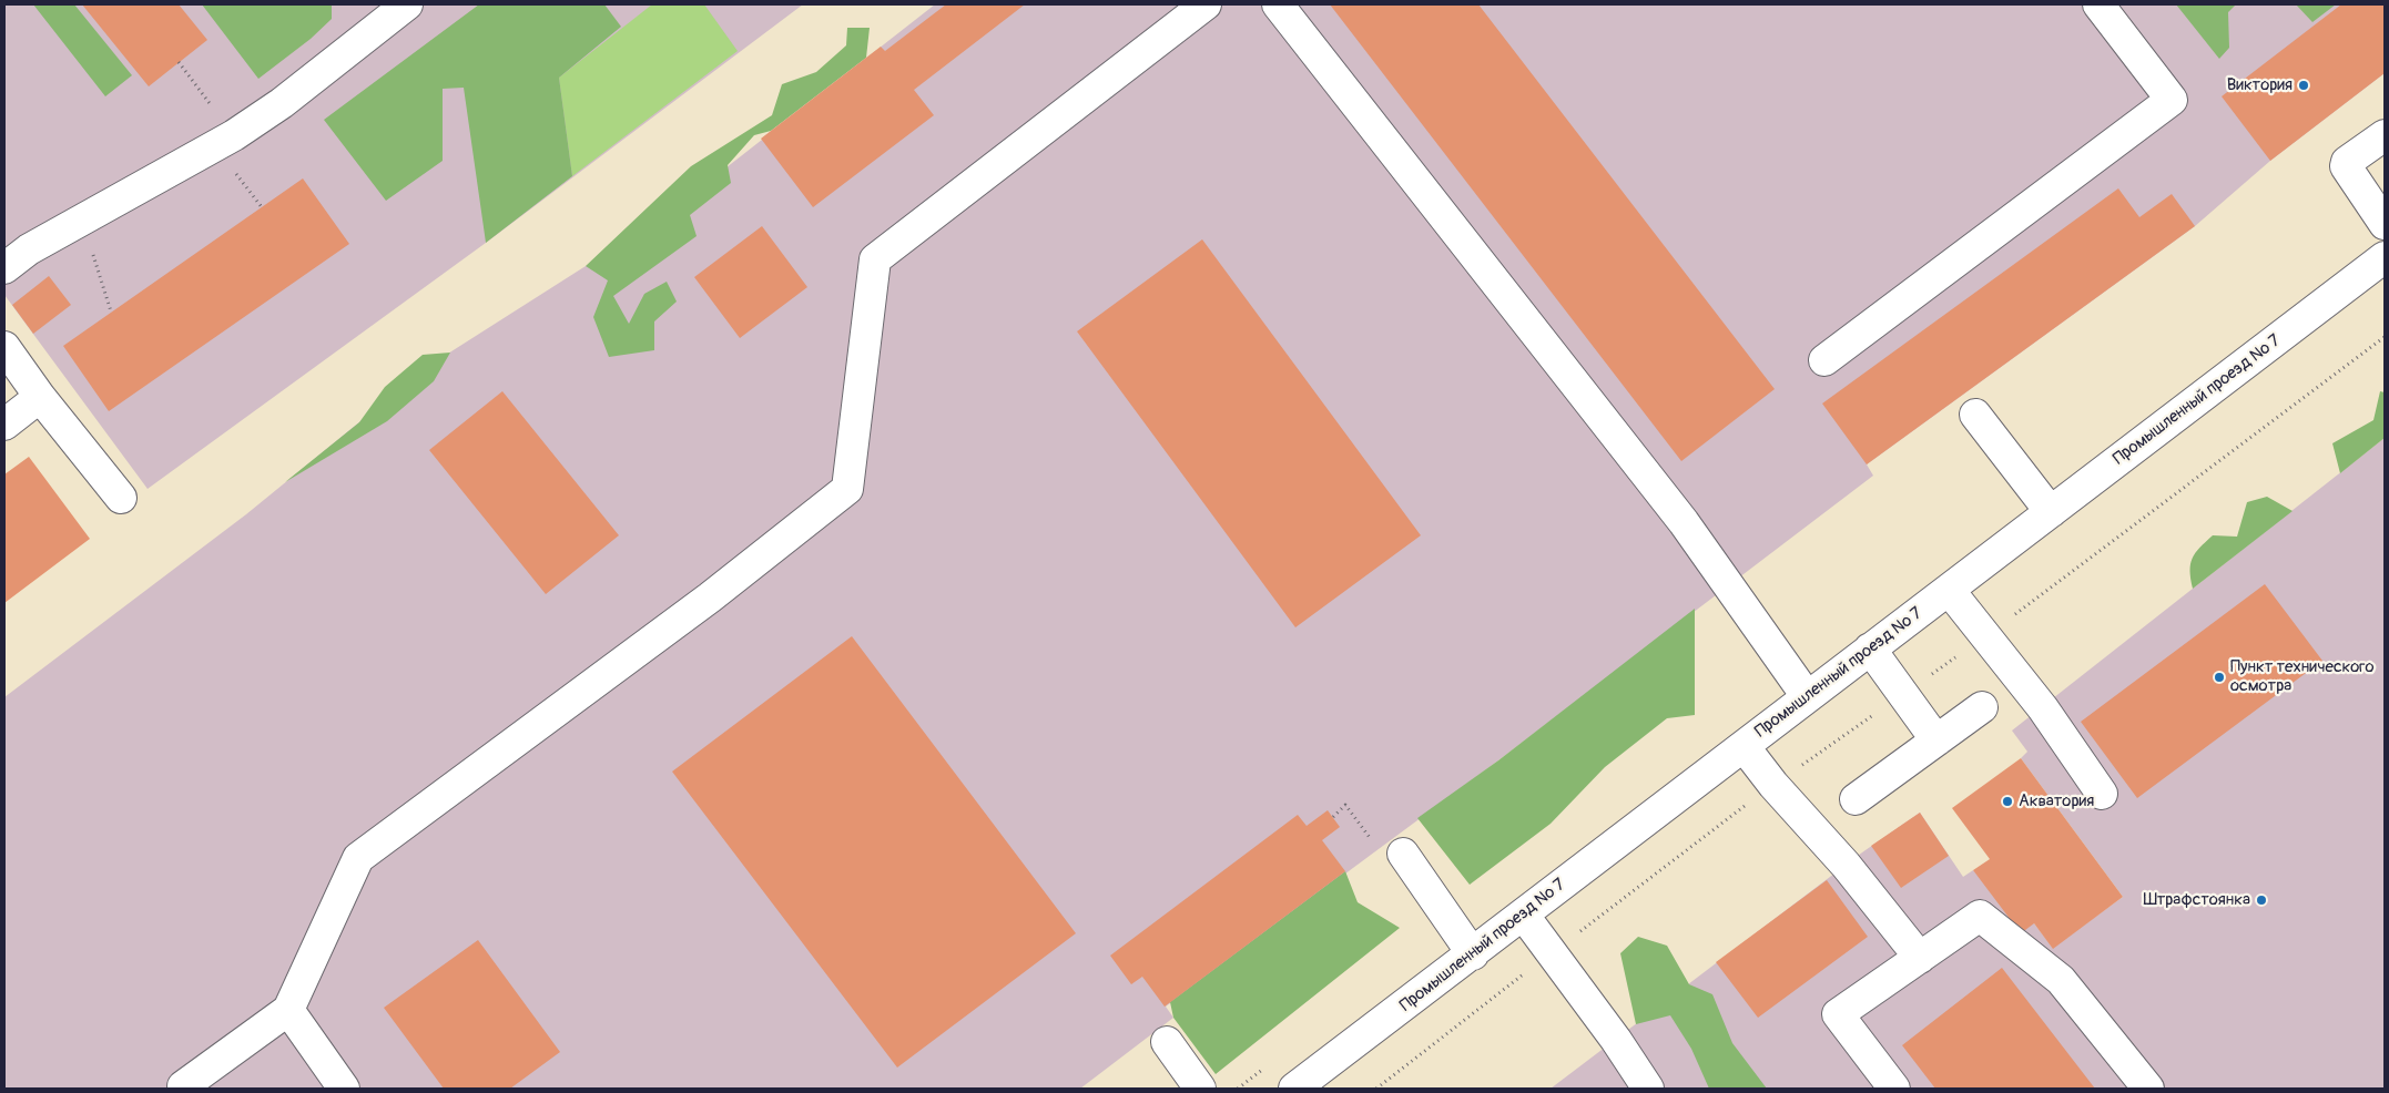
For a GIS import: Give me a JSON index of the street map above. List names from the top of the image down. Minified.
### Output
{"streets":{"street":["Промышленный проезд № 7"]},"places":["Виктория","Пункт технического осмотра","Акватория","Штрафстоянка"]}
